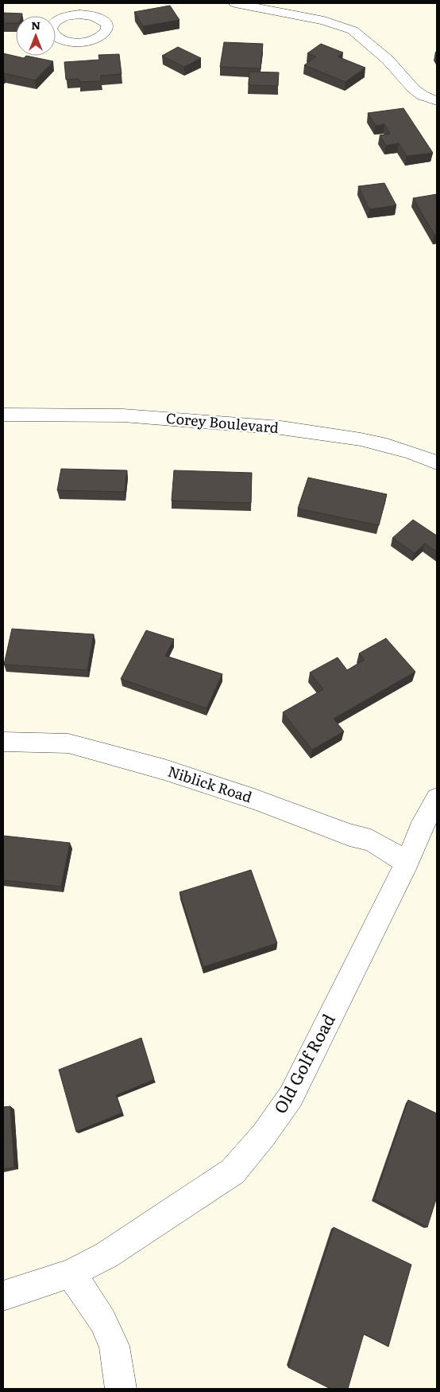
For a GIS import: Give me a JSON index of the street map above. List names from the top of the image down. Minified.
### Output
{"streets":{"street":["Corey Boulevard","Niblick Road","Old Golf Road"]},"crossings":[["Niblick Road","Old Golf Road"]],"north":"top"}
